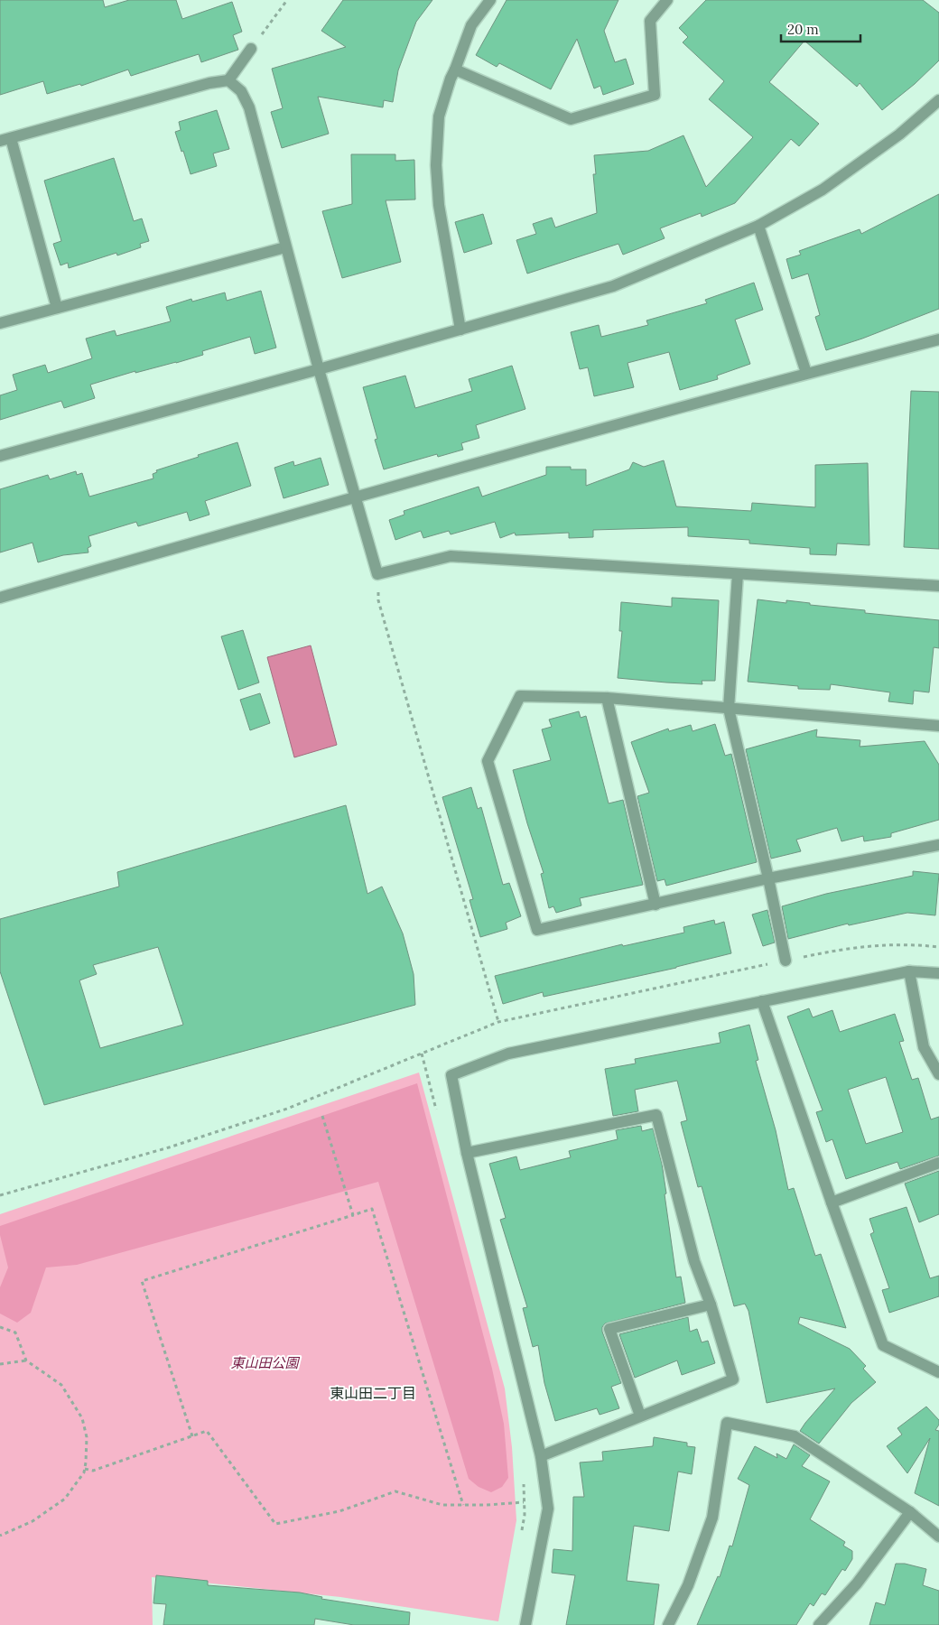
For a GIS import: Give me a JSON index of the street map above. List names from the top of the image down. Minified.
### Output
{"districts":["東山田二丁目"],"parks":["東山田公園"],"scale_bar":"20 m"}
